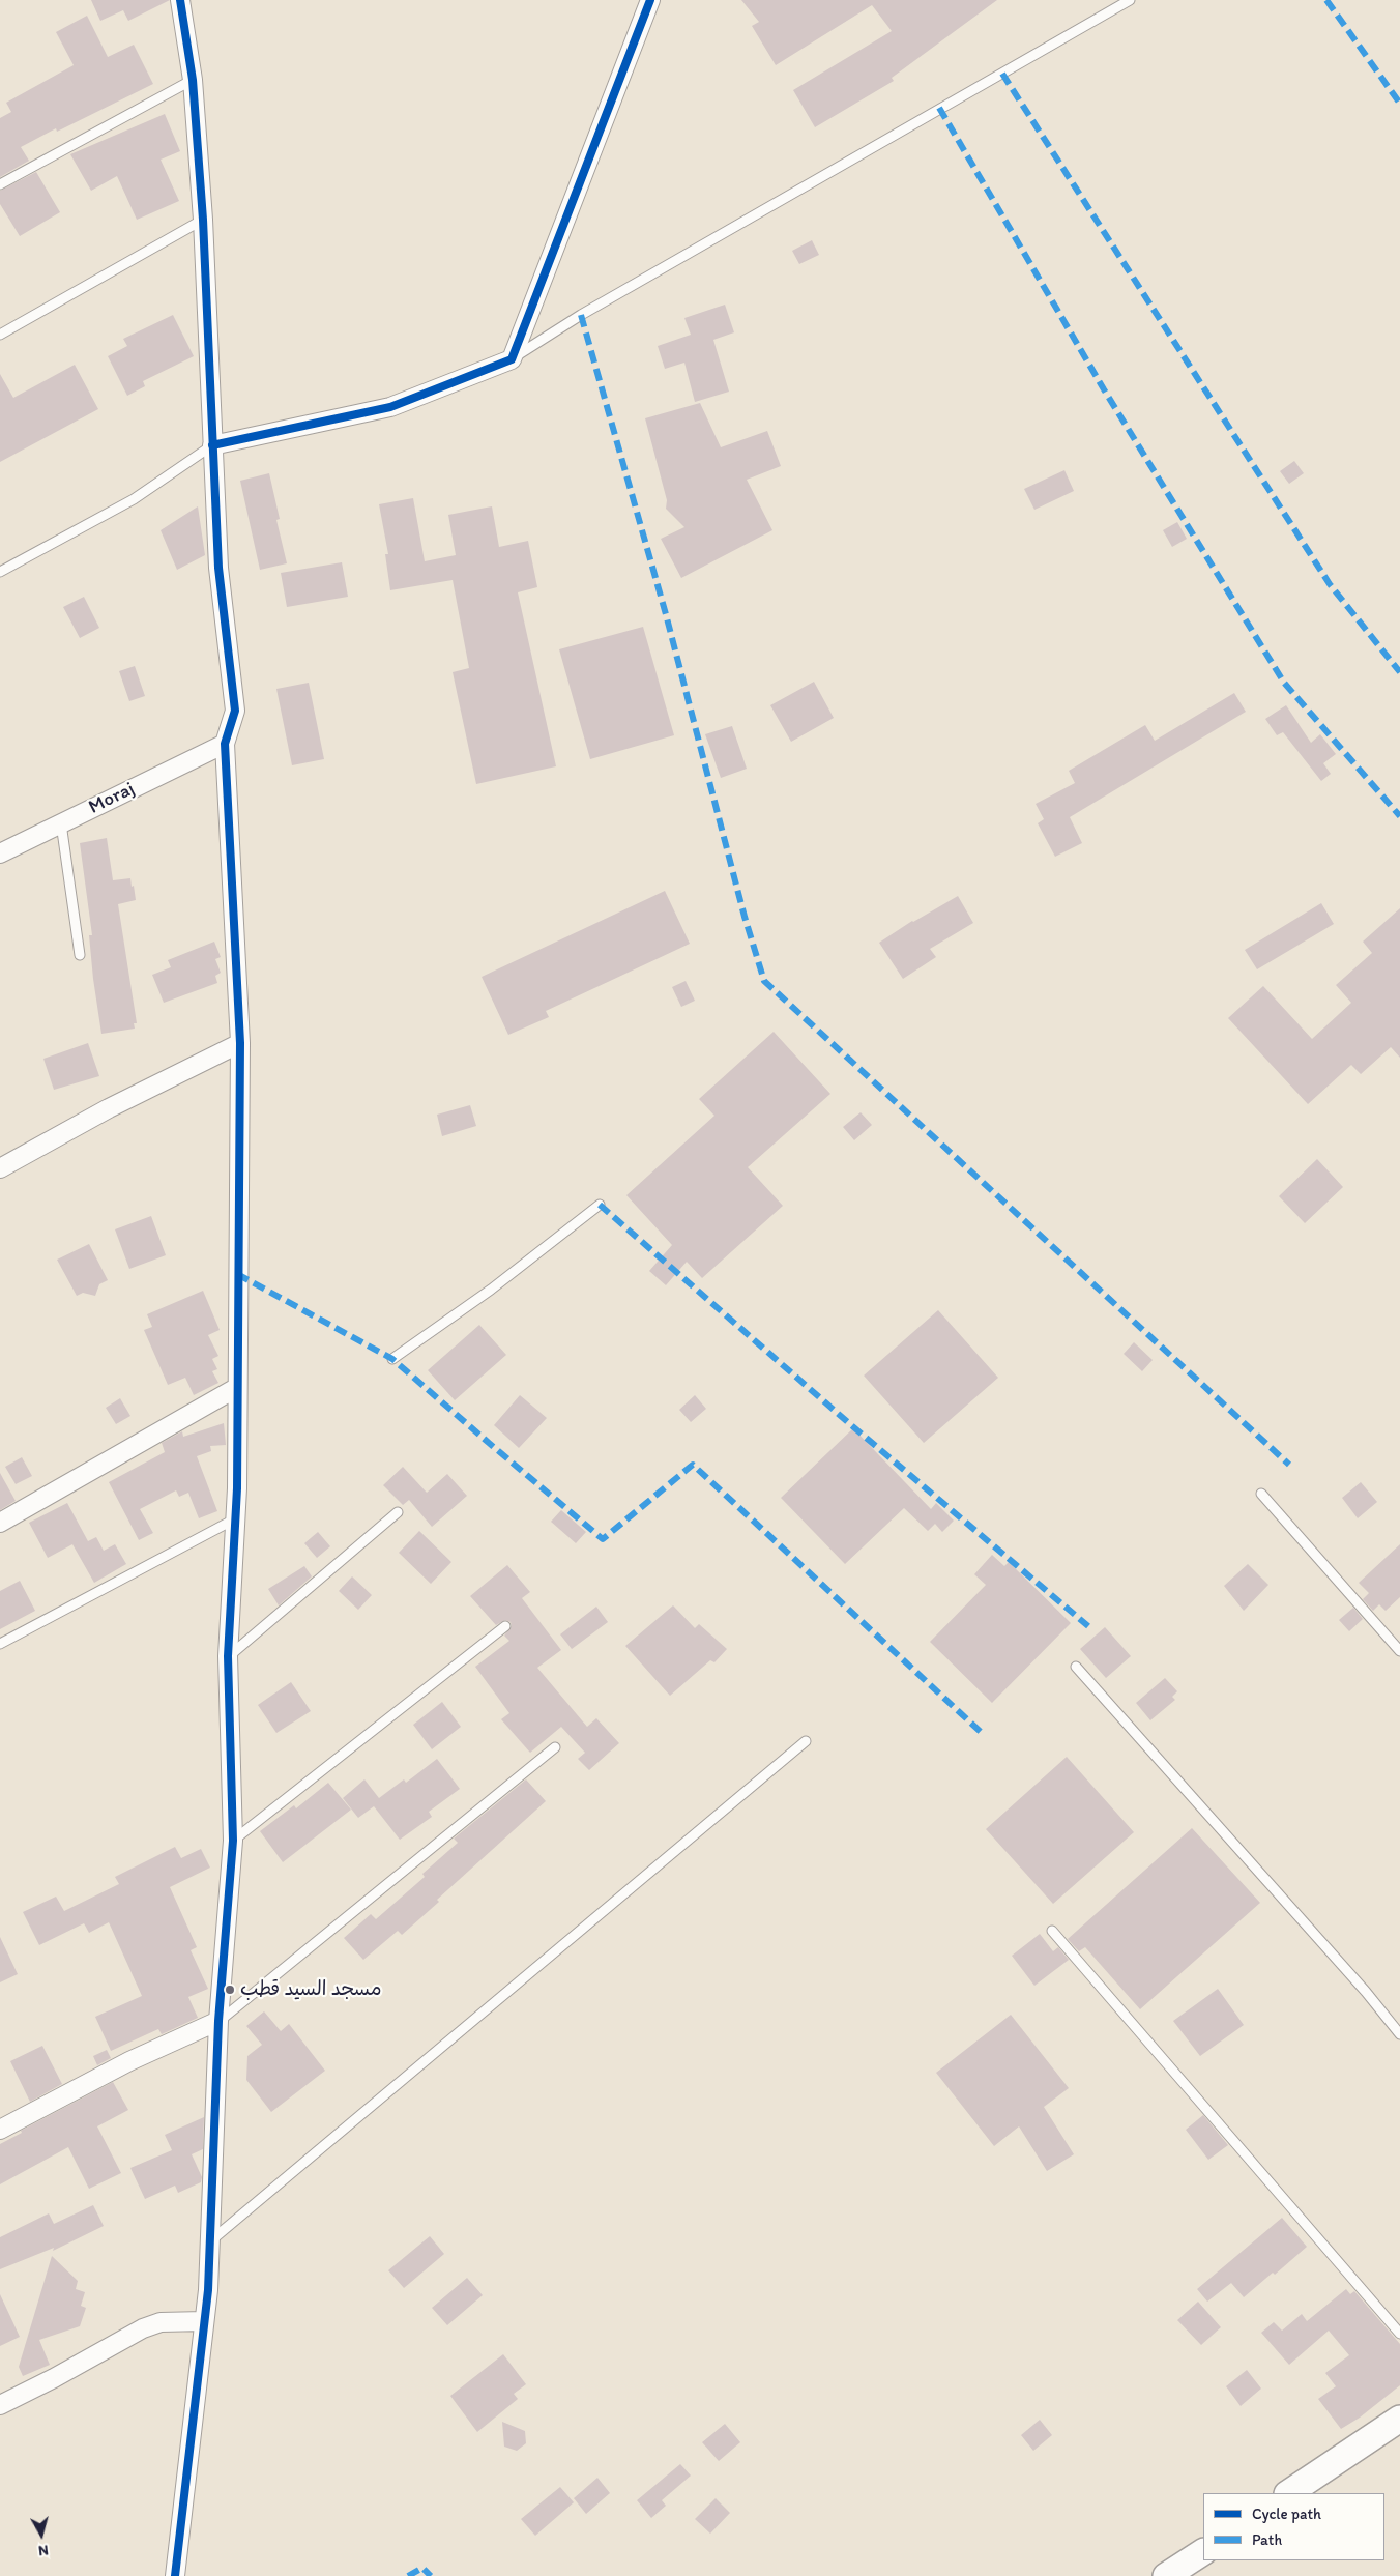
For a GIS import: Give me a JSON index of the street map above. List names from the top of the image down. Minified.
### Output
{"streets":{"street":["Moraj"]},"places":["مسجد السيد قطب"],"legend":["Cycle path","Path"],"north":"bottom"}
